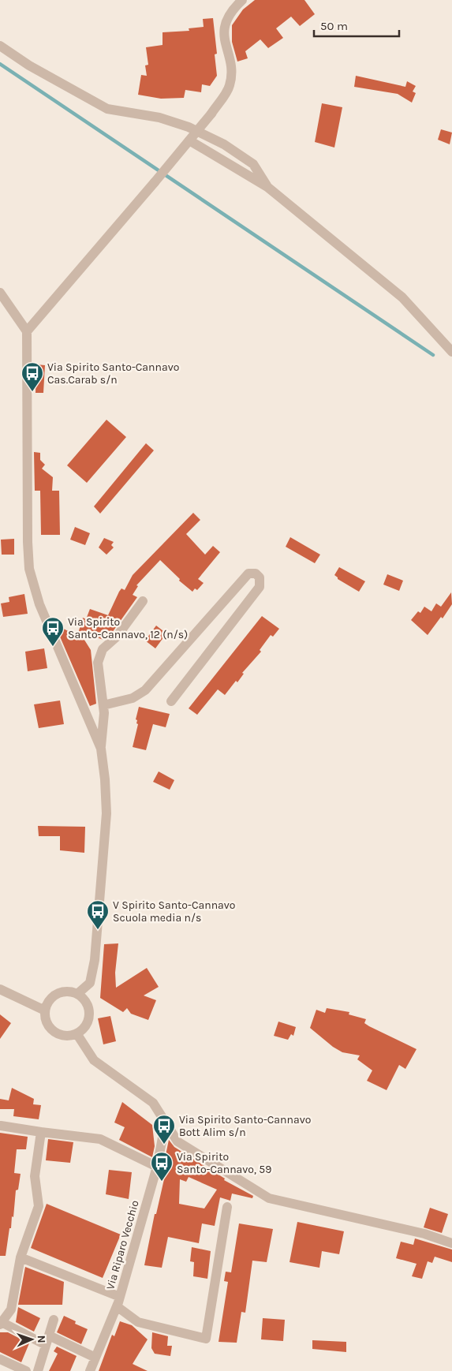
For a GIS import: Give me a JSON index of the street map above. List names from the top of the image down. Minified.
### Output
{"streets":{"street":["Via Riparo Vecchio"]},"places":{"bus stop":["Via Spirito Santo-Cannavo Cas.Carab s/n","Via Spirito Santo-Cannavo, 12 (n/s)","V Spirito Santo-Cannavo Scuola media n/s","Via Spirito Santo-Cannavo Bott Alim s/n","Via Spirito Santo-Cannavo, 59"]},"scale_bar":"50 m","north":"right"}
